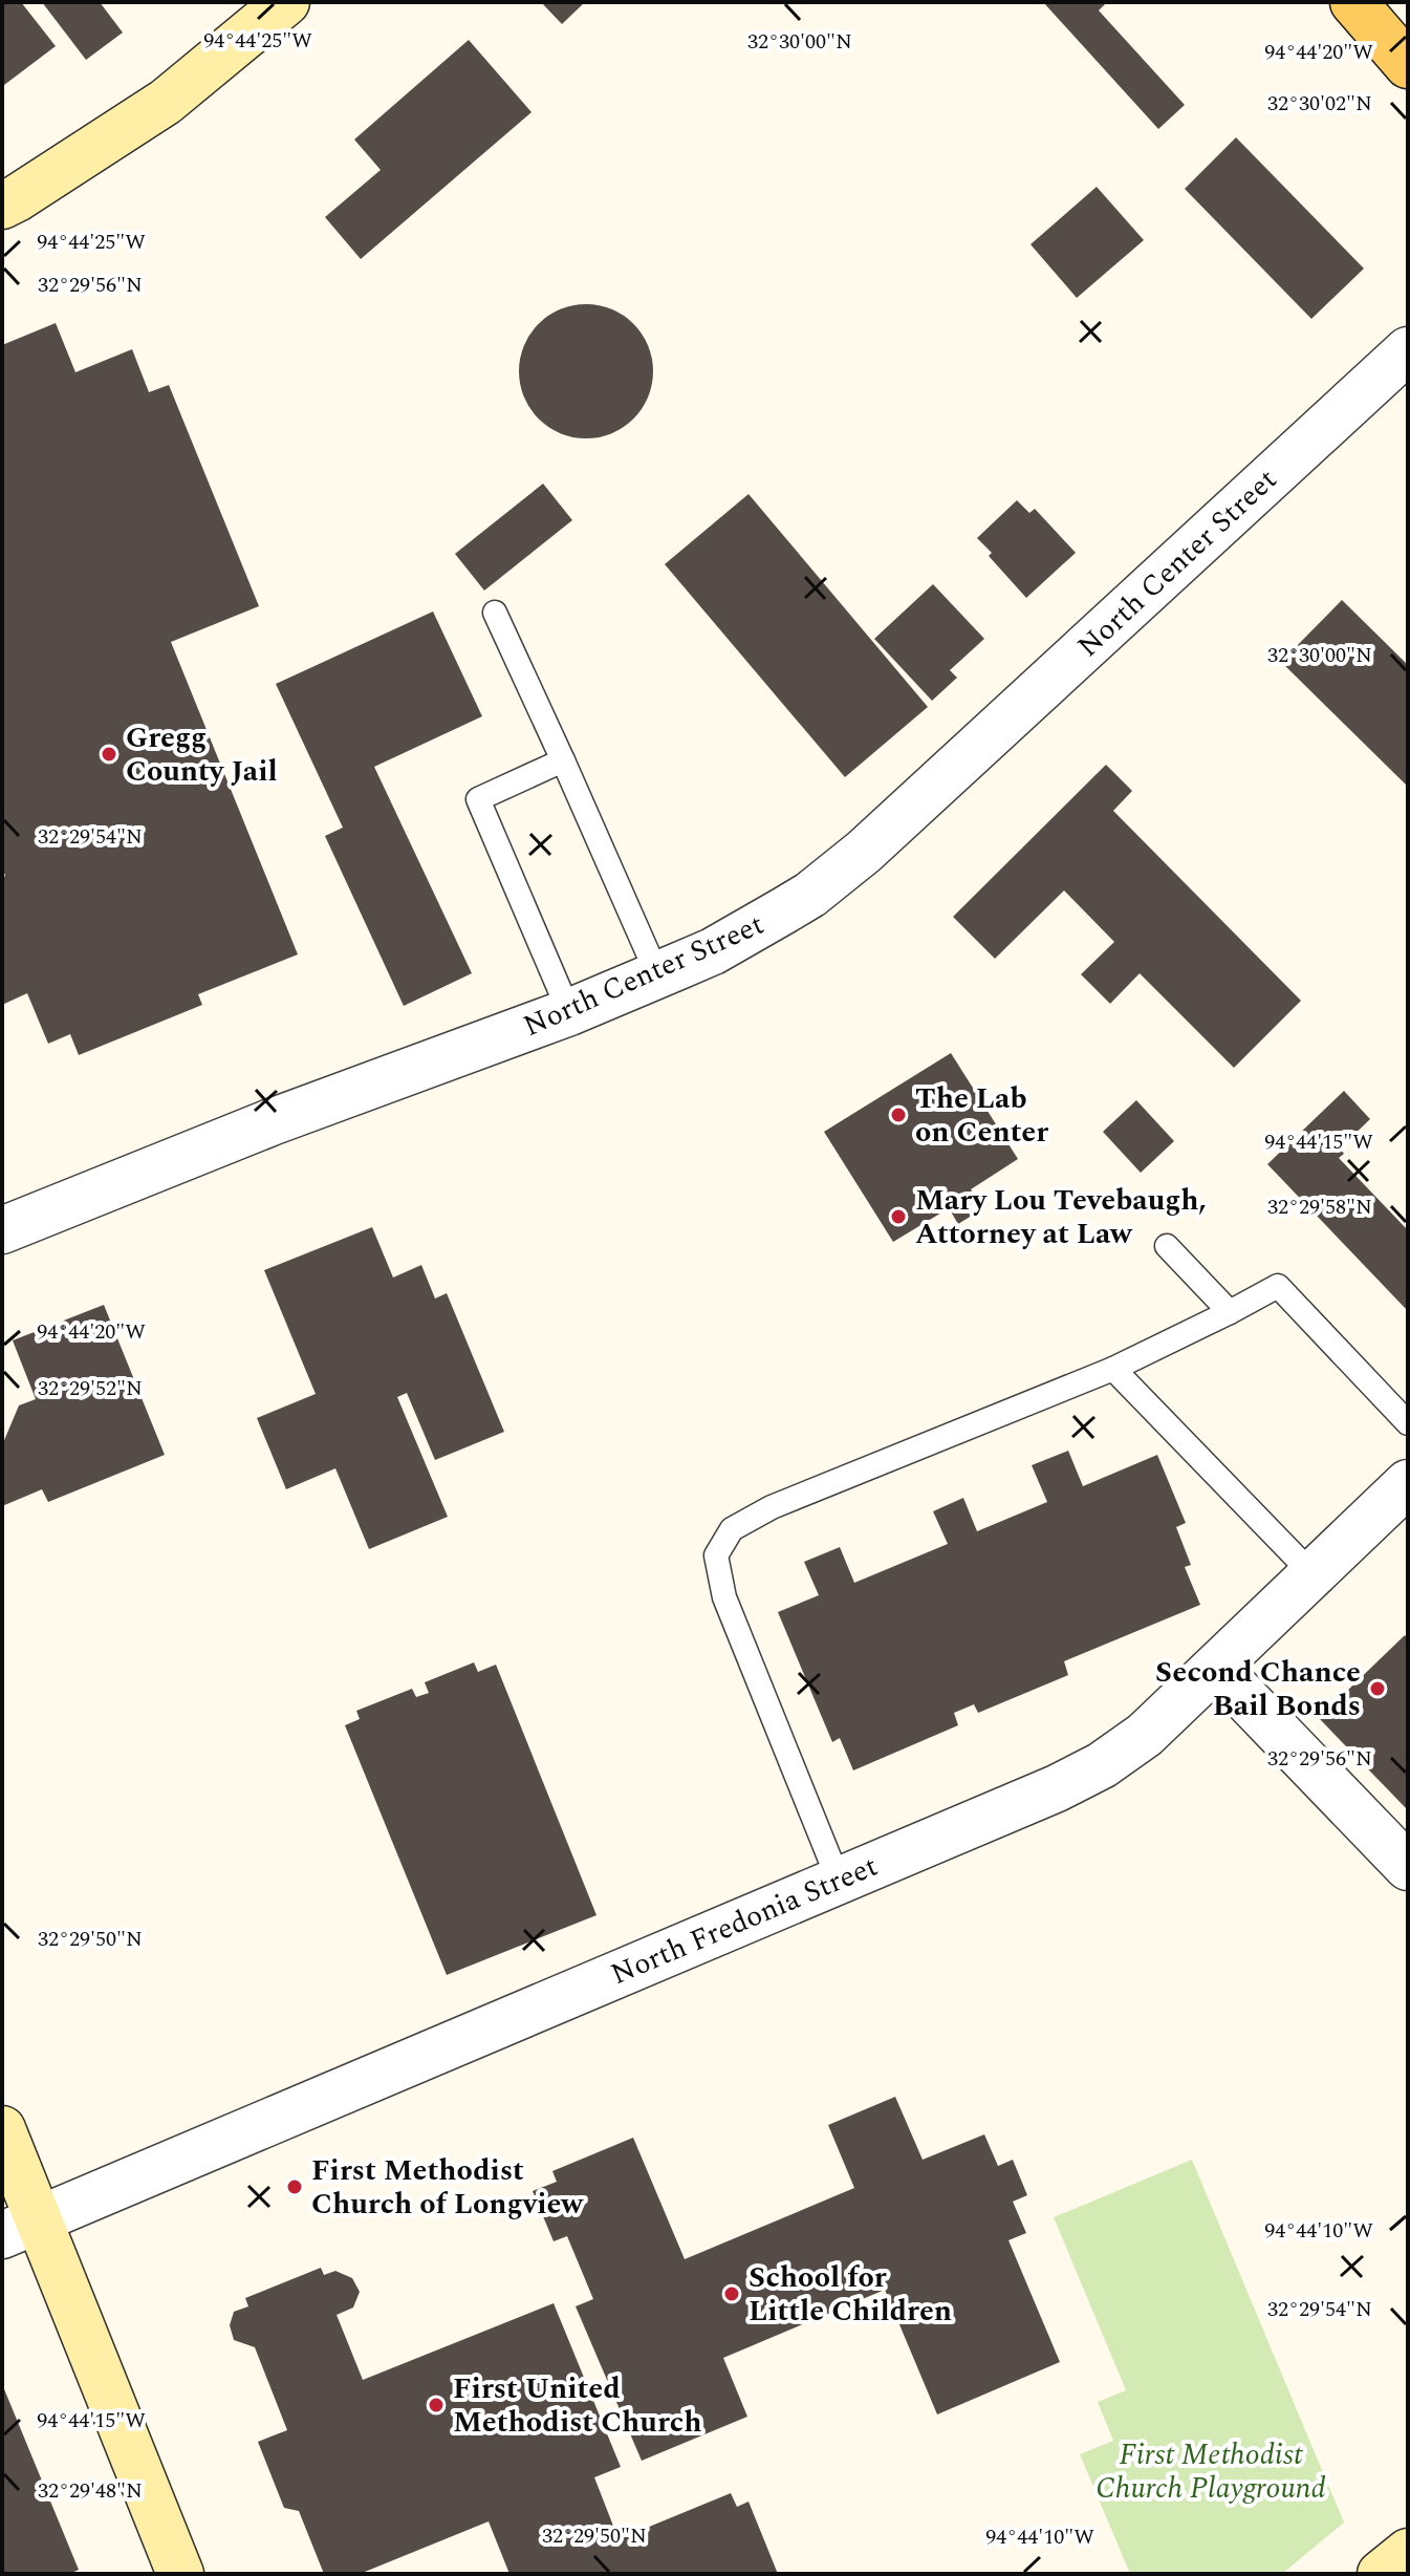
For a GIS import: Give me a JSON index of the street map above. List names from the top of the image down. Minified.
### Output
{"streets":{"street":["North Center Street","North Fredonia Street"]},"parks":["First Methodist Church Playground"],"places":["Gregg County Jail","The Lab on Center","Mary Lou Tevebaugh, Attorney at Law","Second Chance Bail Bonds","First Methodist Church of Longview","School for Little Children","First United Methodist Church"],"coordinates":["94°44'25\"W","32°30'00\"N","94°44'20\"W","32°30'02\"N","32°29'56\"N","32°29'54\"N","94°44'15\"W","32°29'58\"N","32°29'52\"N","32°29'50\"N","94°44'10\"W","32°29'48\"N"]}
